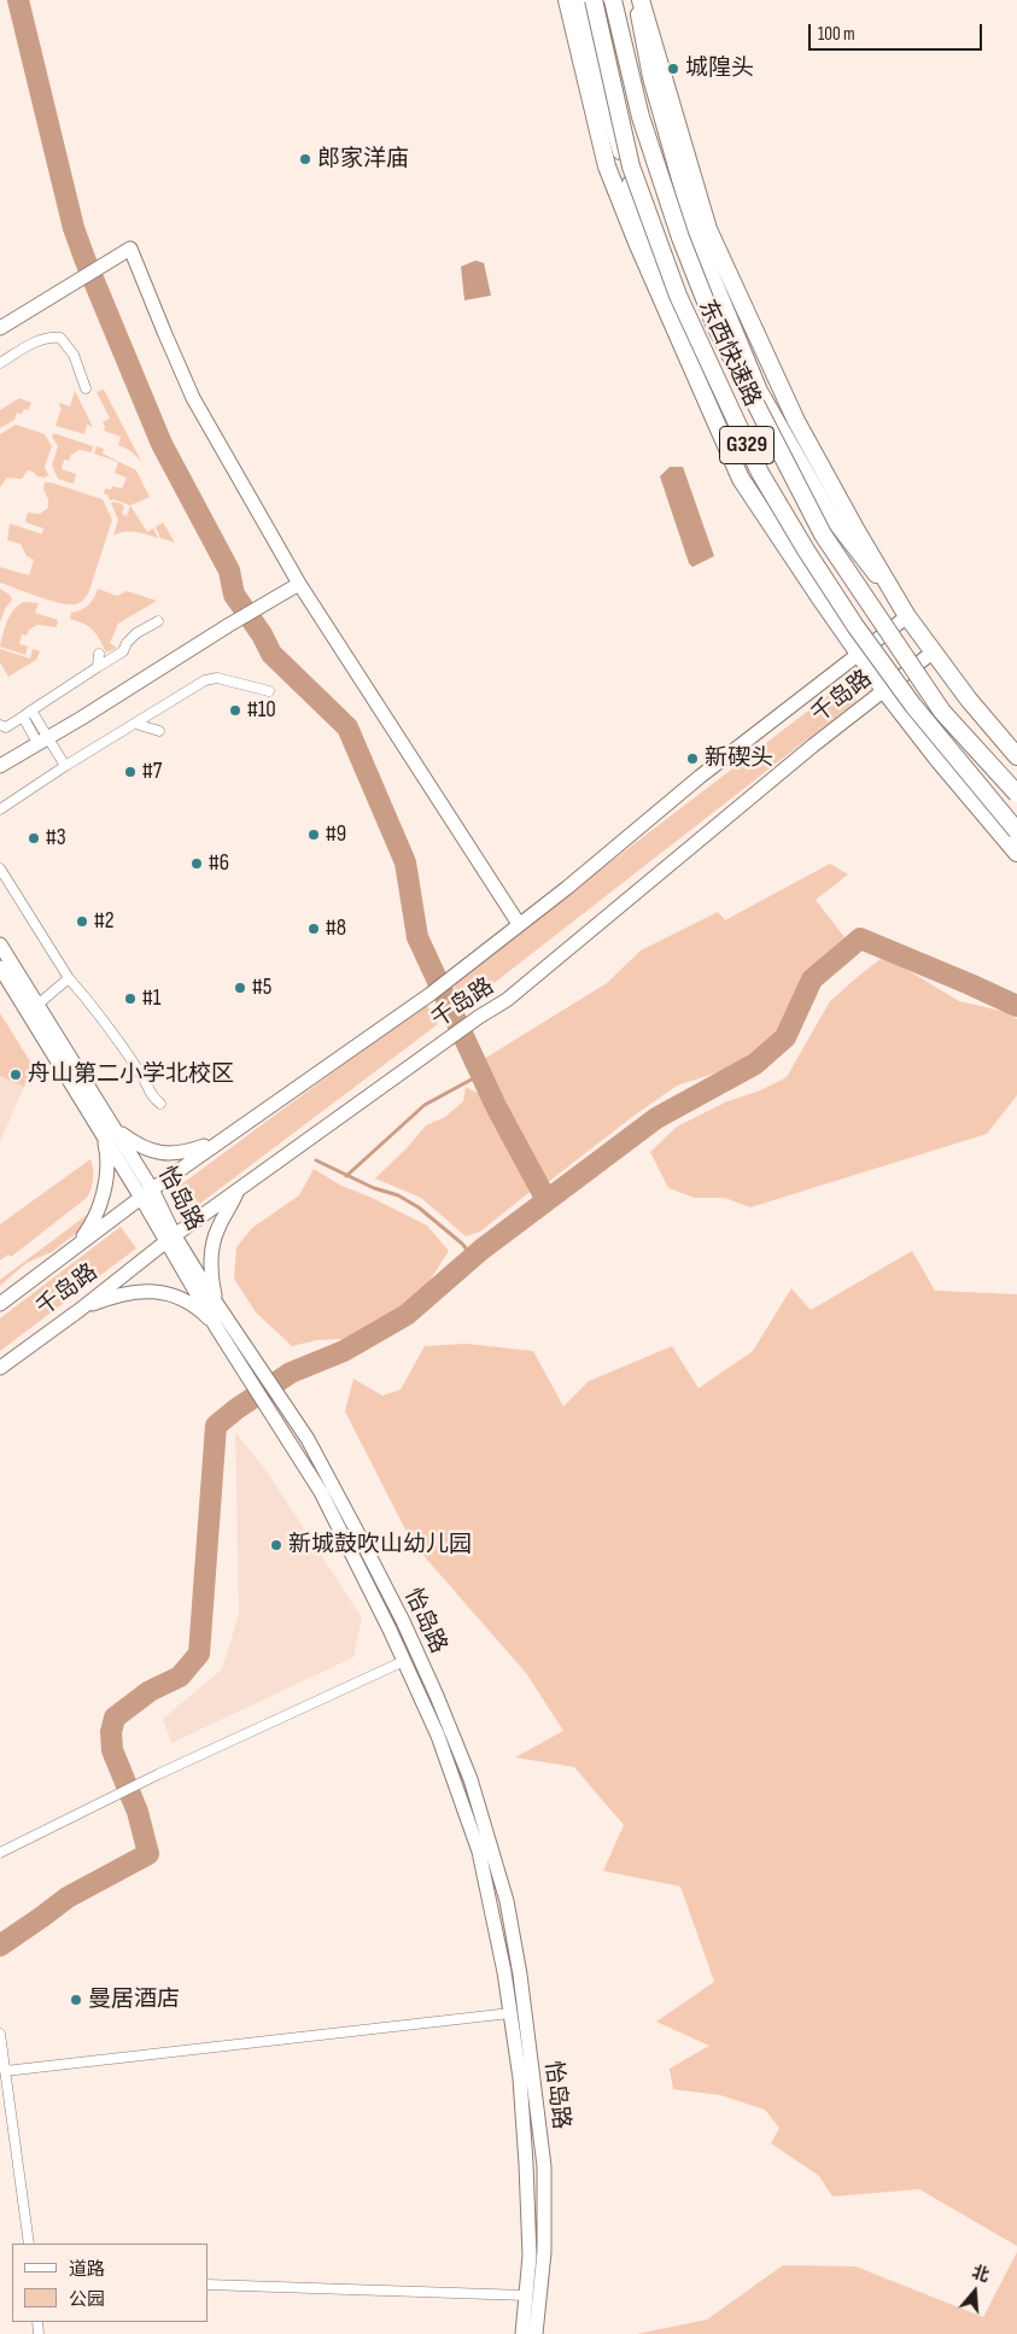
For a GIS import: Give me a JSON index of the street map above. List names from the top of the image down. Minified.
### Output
{"streets":{"highway":["东西快速路","G329"],"street":["千岛路","怡岛路"]},"crossings":[["千岛路","怡岛路"]],"places":["城隍头","郎家洋庙","#10","新碶头","#7","#9","#3","#6","#2","#8","#5","#1","舟山第二小学北校区","新城鼓吹山幼儿园","曼居酒店"],"legend":["道路","公园"],"scale_bar":"100 m","north":"top"}
